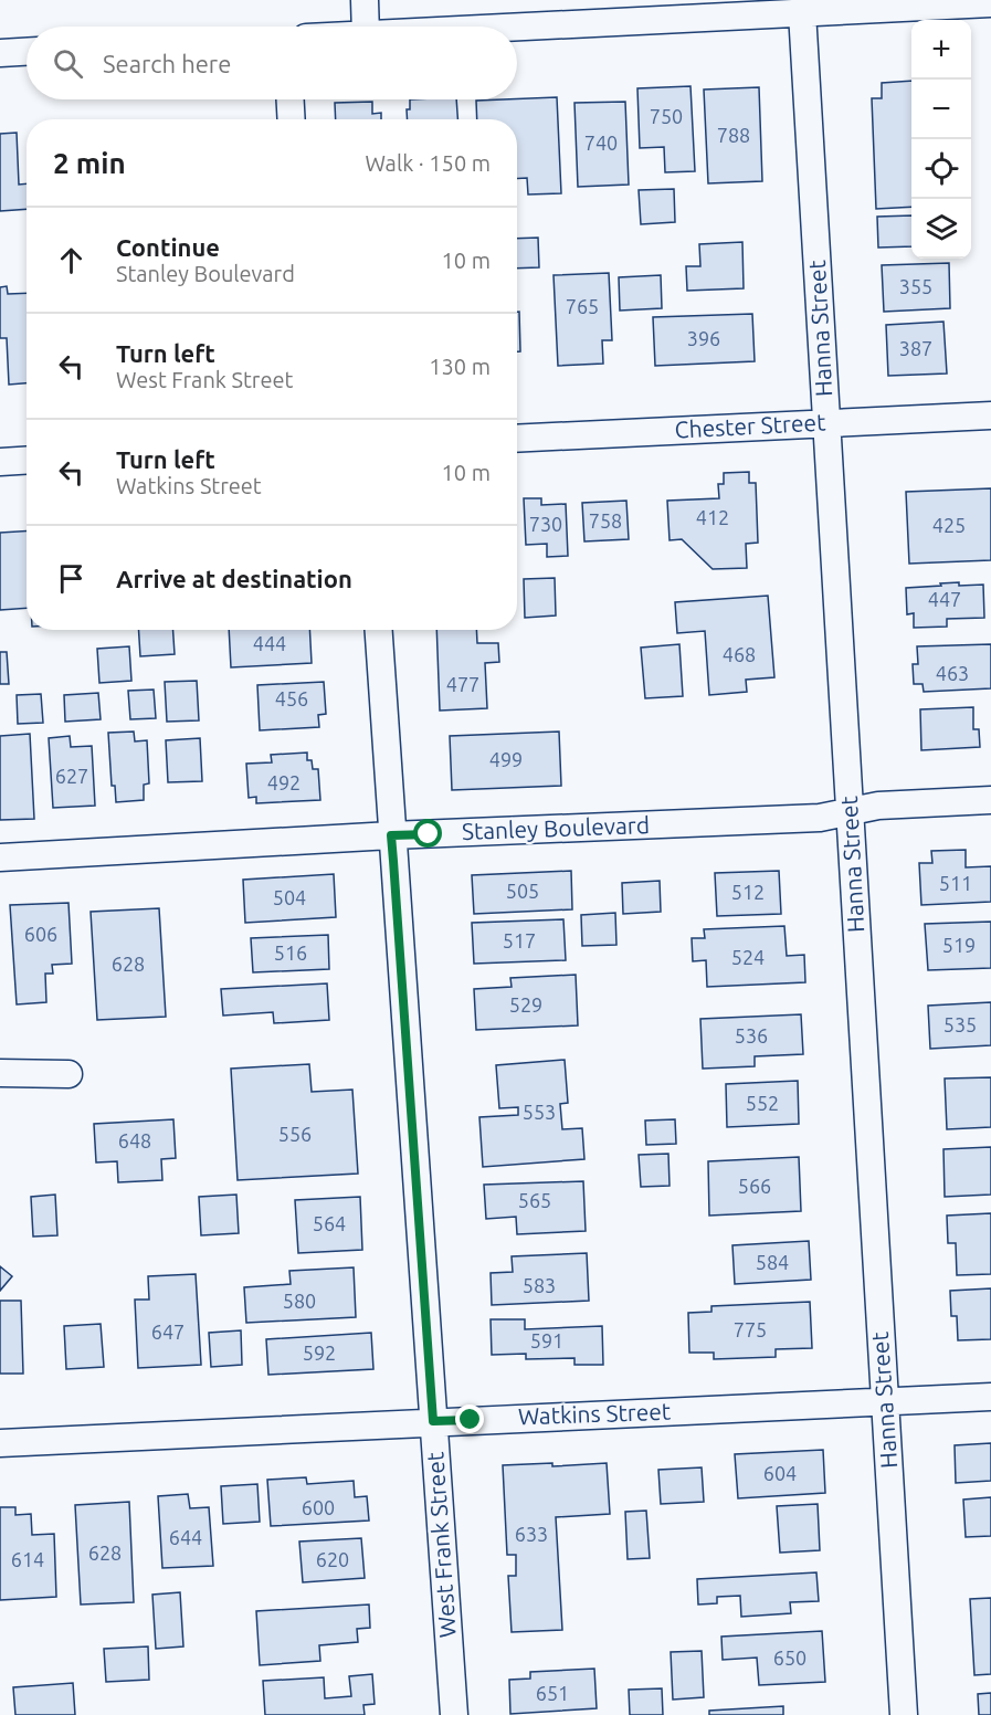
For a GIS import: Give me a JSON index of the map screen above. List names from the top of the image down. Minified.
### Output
{"streets":{"street":["Hanna Street","Chester Street","Stanley Boulevard","Watkins Street","West Frank Street"]},"crossings":[["Hanna Street","Chester Street"],["Hanna Street","Stanley Boulevard"],["Hanna Street","Watkins Street"],["Stanley Boulevard","West Frank Street"],["Watkins Street","West Frank Street"]],"house_numbers":["750","788","740","355","765","396","387","412","758","730","425","447","444","468","463","477","456","499","627","492","511","505","512","504","606","517","519","516","524","628","529","535","536","552","553","556","648","566","565","564","584","583","580","775","647","591","592","604","600","633","644","628","614","620","650","651"],"page":{"map_buttons":["+","−"],"search":"Search here","heading":["2 min","Walk · 150 m"],"list":[["Continue","Stanley Boulevard","10 m"],["Turn left","West Frank Street","130 m"],["Turn left","Watkins Street","10 m"],"Arrive at destination"]}}
